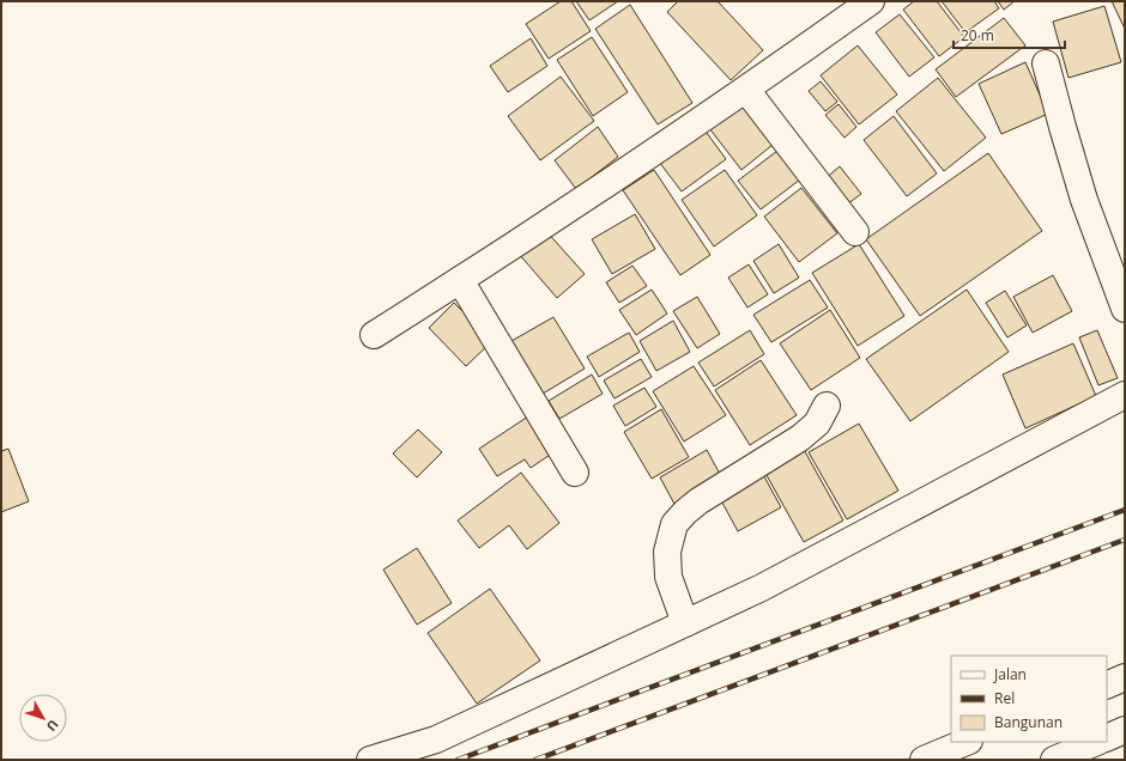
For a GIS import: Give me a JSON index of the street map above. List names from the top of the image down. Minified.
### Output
{"legend":["Jalan","Rel","Bangunan"],"scale_bar":"20 m","north":"bottom right"}
